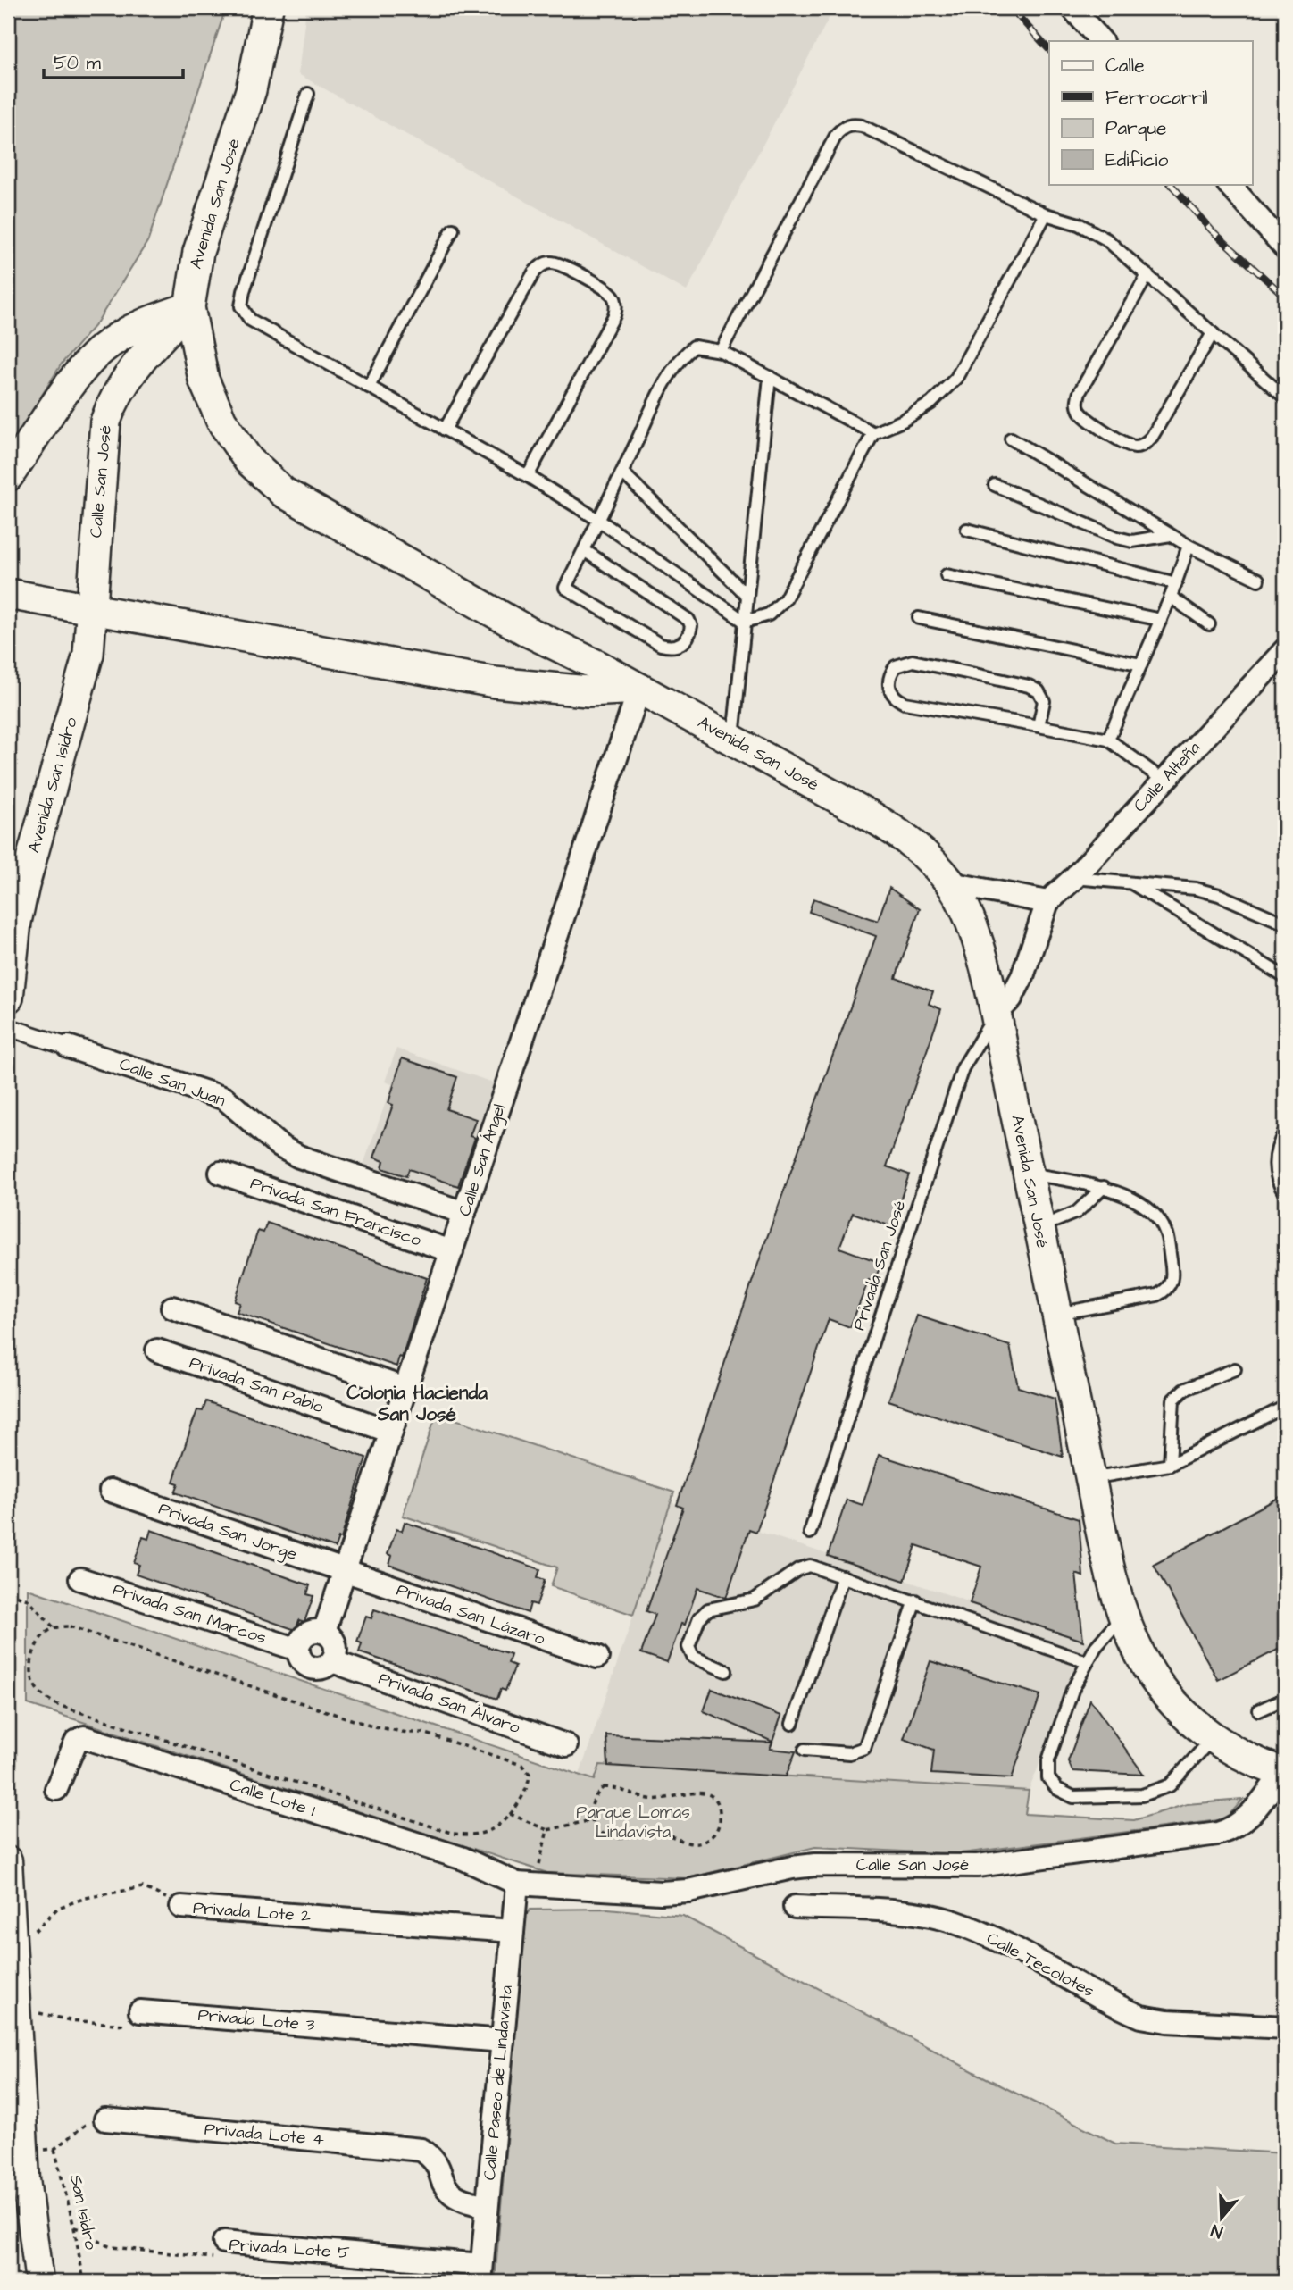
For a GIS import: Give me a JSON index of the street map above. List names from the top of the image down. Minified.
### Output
{"streets":{"main road":["Avenida San José","Calle San José","Avenida San Isidro"],"street":["Calle Alteña","Calle San Juan","Calle San Ángel","Privada San Francisco","Privada San Pablo","Privada San Jorge","Privada San Marcos","Privada San Lázaro","Privada San Álvaro","Calle Lote 1","Privada Lote 2","Calle Tecolotes","Privada Lote 3","Calle Paseo de Lindavista","Privada Lote 4","Privada Lote 5"],"lane":["Privada San José"],"path":["San Isidro"]},"crossings":[["Avenida San José","Calle San José"],["Avenida San José","Calle Alteña"],["Avenida San José","Calle San Ángel"],["Avenida San José","Privada San José"],["Calle San José","Avenida San Isidro"],["Calle San José","Calle Lote 1"],["Calle San José","Calle Paseo de Lindavista"],["Calle Alteña","Privada San José"],["Calle San Juan","Calle San Ángel"],["Calle San Ángel","Privada San Francisco"],["Calle San Ángel","Privada San Pablo"],["Calle San Ángel","Privada San Jorge"],["Calle San Ángel","Privada San Marcos"],["Calle San Ángel","Privada San Lázaro"],["Calle San Ángel","Privada San Álvaro"],["Privada San Jorge","Privada San Lázaro"],["Privada San Marcos","Privada San Álvaro"],["Calle Lote 1","Calle Paseo de Lindavista"],["Privada Lote 2","Calle Paseo de Lindavista"],["Privada Lote 3","Calle Paseo de Lindavista"],["Calle Paseo de Lindavista","Privada Lote 4"],["Calle Paseo de Lindavista","Privada Lote 5"],["San Isidro","Privada Lote 5"]],"districts":["Colonia Hacienda San José"],"parks":["Parque Lomas Lindavista"],"legend":["Calle","Ferrocarril","Parque","Edificio"],"scale_bar":"50 m","north":"bottom"}
